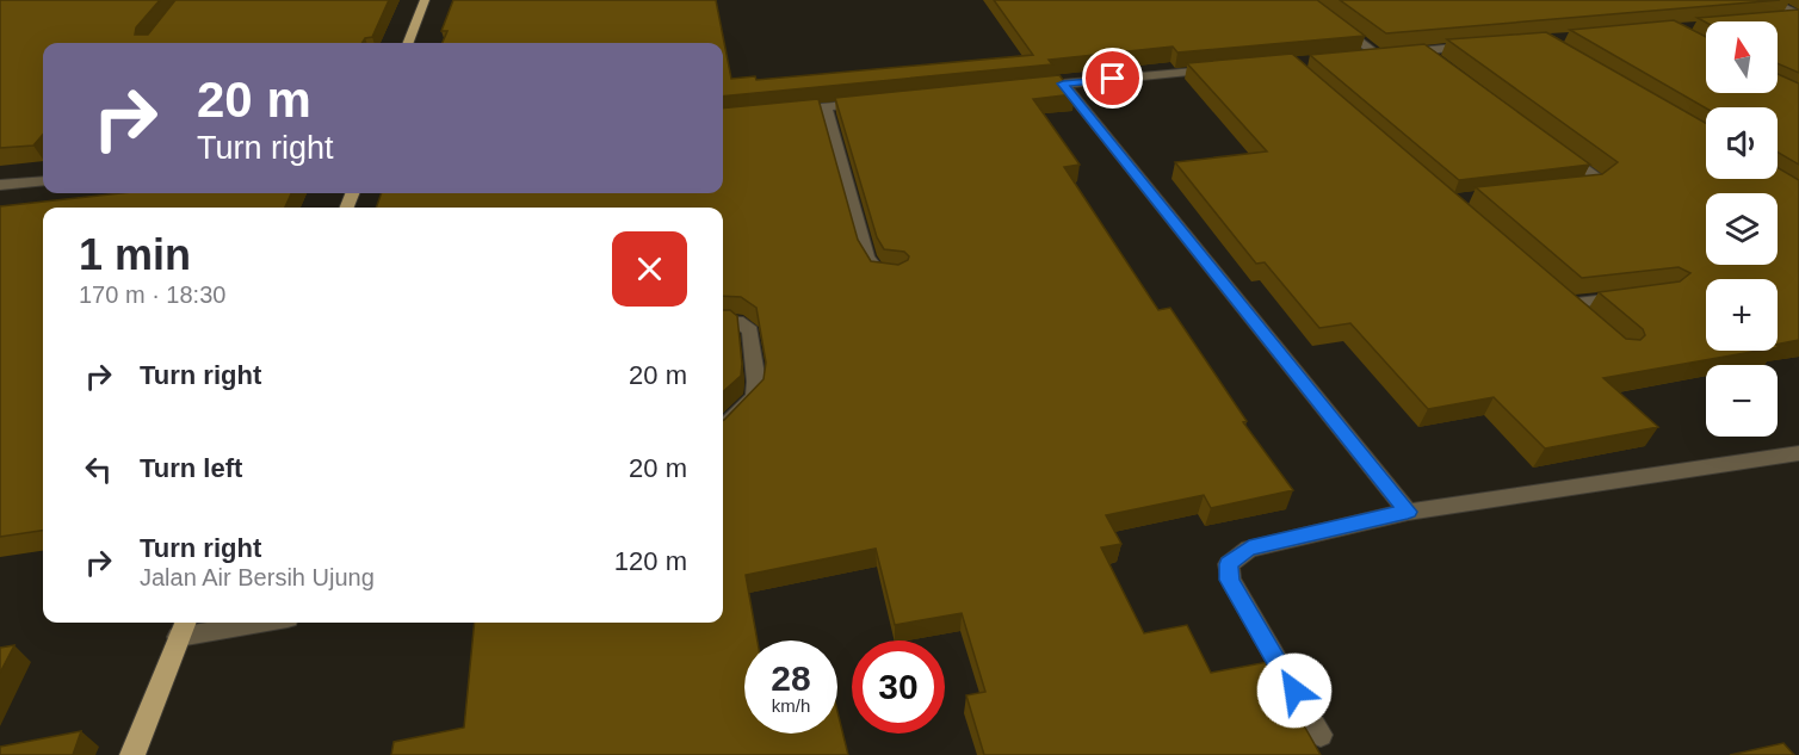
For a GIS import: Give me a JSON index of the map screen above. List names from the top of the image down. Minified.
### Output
{"north":"top","page":{"map_buttons":["+","−"],"turn":["20 m","Turn right"],"heading":["1 min","170 m · 18:30"],"list":[{"name":"Turn right","value":"20 m"},{"name":"Turn left","value":"20 m"},{"name":"Turn right","note":"Jalan Air Bersih Ujung","value":"120 m"}],"speed":"28 km/h","limit":"30"}}
